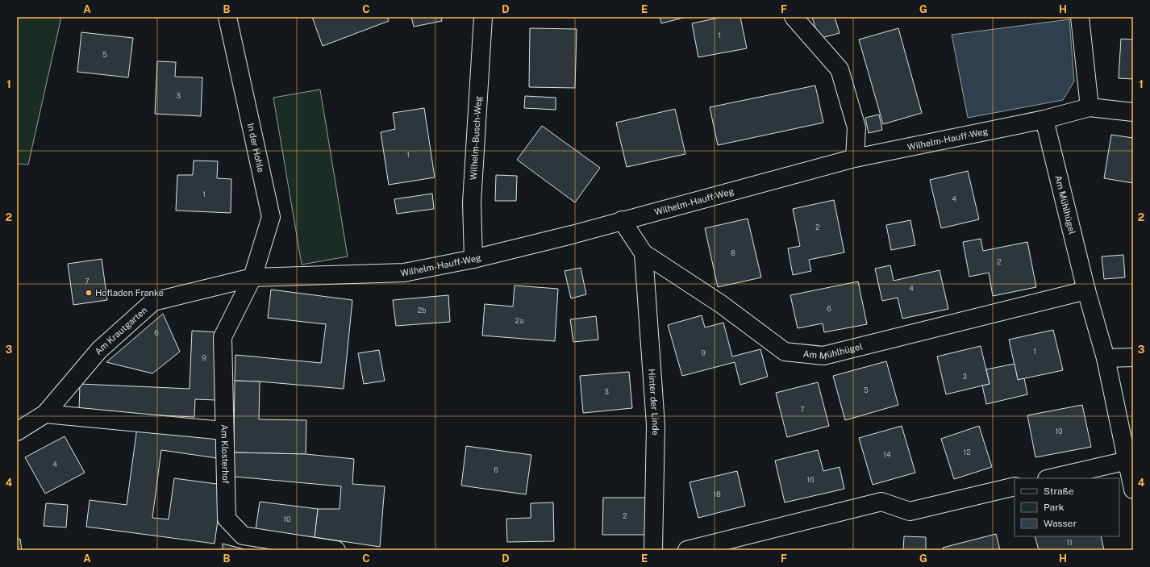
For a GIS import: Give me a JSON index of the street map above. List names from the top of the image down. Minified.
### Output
{"streets":{"street":["Wilhelm-Busch-Weg","Wilhelm-Hauff-Weg","In der Hohle","Am Mühlhügel","Am Krautgarten","Hinter der Linde","Am Klosterhof"]},"crossings":[["Wilhelm-Busch-Weg","Wilhelm-Hauff-Weg"],["Wilhelm-Hauff-Weg","In der Hohle"],["Wilhelm-Hauff-Weg","Am Mühlhügel"],["Wilhelm-Hauff-Weg","Am Krautgarten"],["Wilhelm-Hauff-Weg","Am Klosterhof"],["In der Hohle","Am Krautgarten"],["In der Hohle","Am Klosterhof"],["Am Mühlhügel","Hinter der Linde"],["Am Krautgarten","Am Klosterhof"]],"places":["Hofladen Franke"],"house_numbers":["1","5","3","1","1","4","2","8","2","7","4","6","2b","2a","6","1","9","9","3","5","3","7","10","12","14","4","6","16","18","2","10","11"],"legend":["Straße","Park","Wasser"],"grid":{"columns":["A","B","C","D","E","F","G","H"],"rows":["1","2","3","4"]}}
